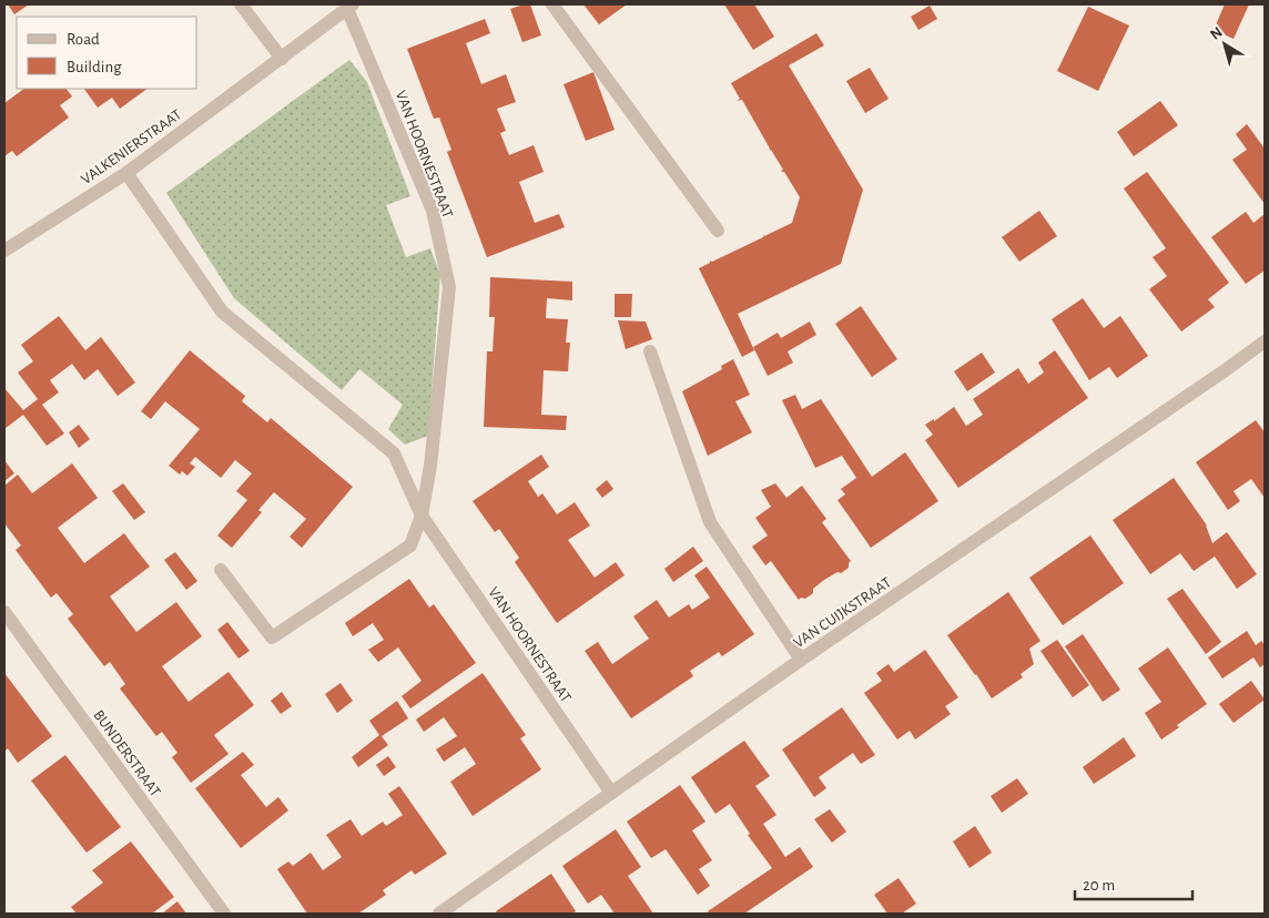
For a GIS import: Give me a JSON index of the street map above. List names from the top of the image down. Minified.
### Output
{"streets":{"street":["VALKENIERSTRAAT","VAN HOORNESTRAAT","VAN CUIJKSTRAAT","BUNDERSTRAAT"]},"crossings":[["VALKENIERSTRAAT","VAN HOORNESTRAAT"],["VAN HOORNESTRAAT","VAN CUIJKSTRAAT"]],"legend":["Road","Building"],"scale_bar":"20 m","north":"top left"}
